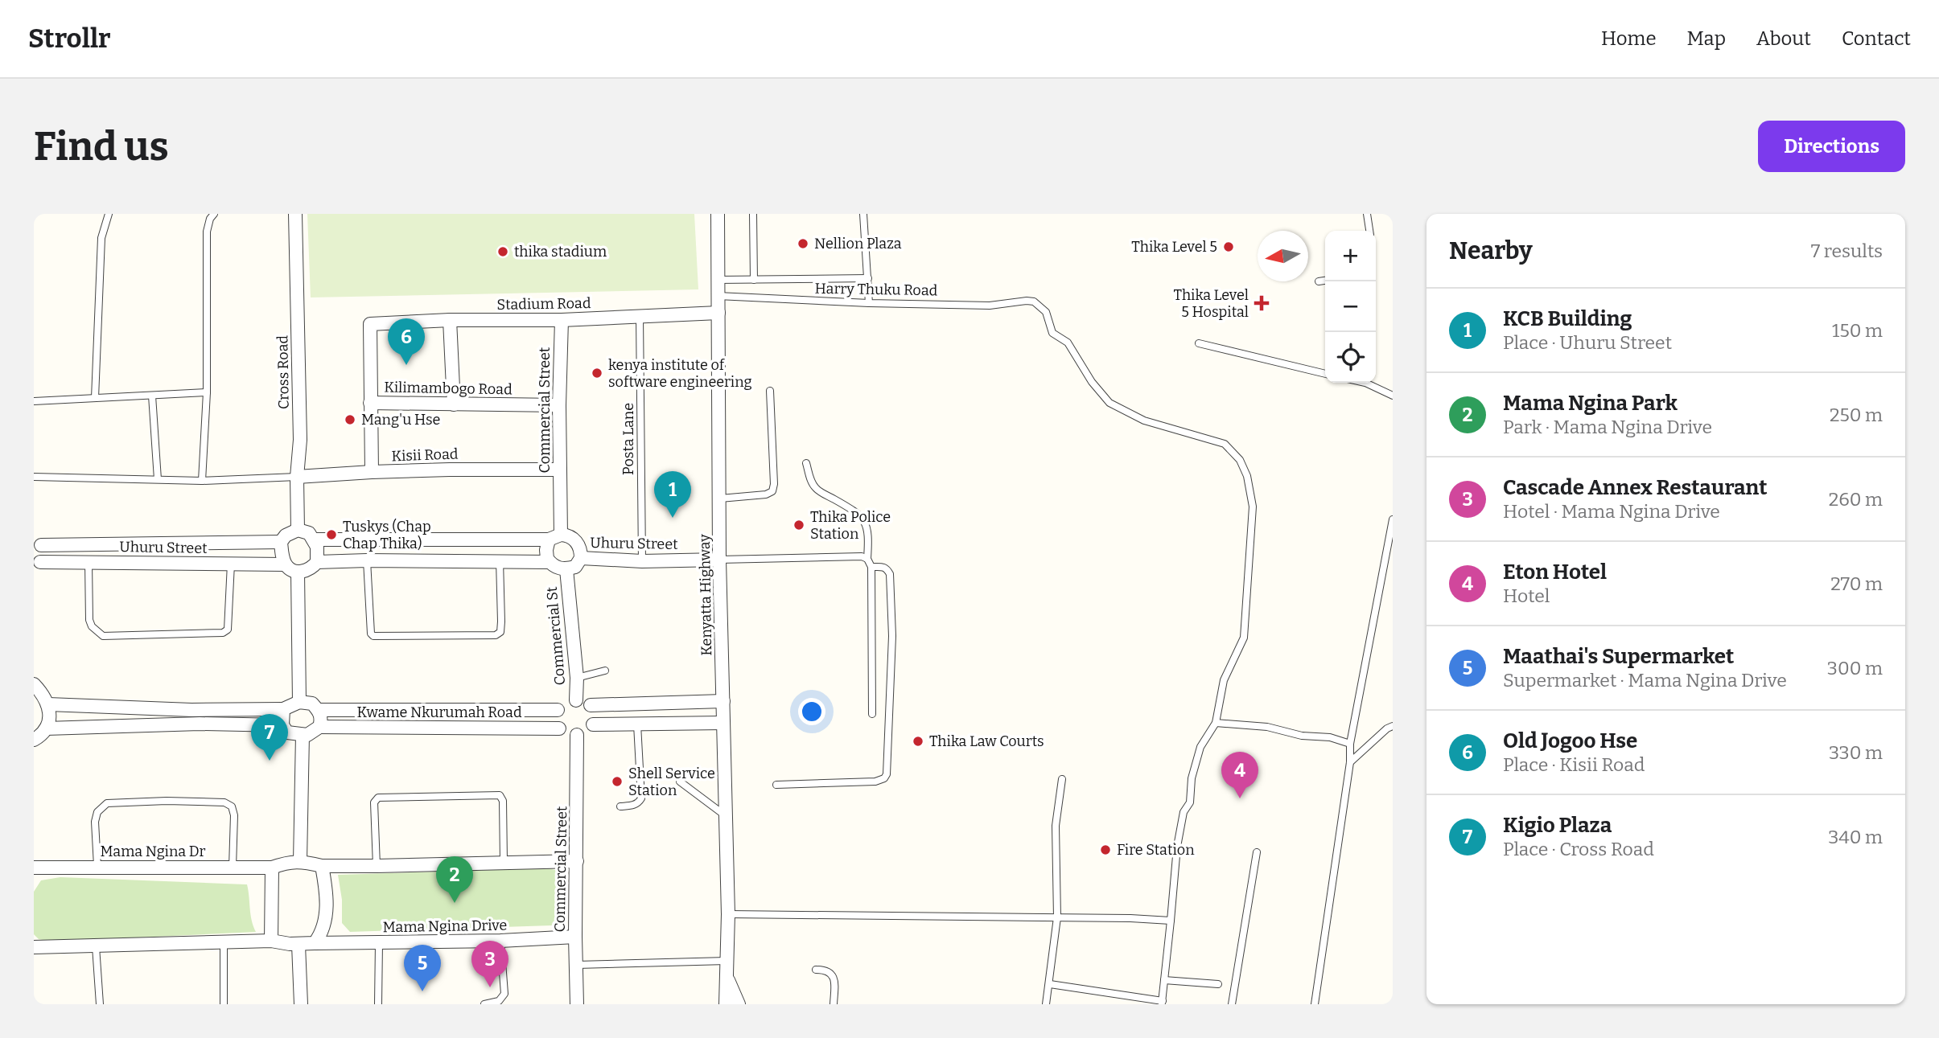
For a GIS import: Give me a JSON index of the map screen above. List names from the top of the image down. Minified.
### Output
{"streets":{"street":["Stadium Road","Cross Road","Kilimambogo Road","Commercial Street","Kisii Road","Uhuru Street","Kenyatta Highway","Commercial St","Kwame Nkurumah Road","Mama Ngina Dr","Mama Ngina Drive"],"lane":["Harry Thuku Road","Posta Lane"]},"crossings":[["Harry Thuku Road","Kenyatta Highway"],["Stadium Road","Commercial Street"],["Stadium Road","Posta Lane"],["Stadium Road","Kisii Road"],["Stadium Road","Kenyatta Highway"],["Cross Road","Uhuru Street"],["Kilimambogo Road","Commercial Street"],["Kilimambogo Road","Kisii Road"],["Commercial Street","Kisii Road"],["Commercial Street","Uhuru Street"],["Commercial Street","Commercial St"],["Commercial Street","Kwame Nkurumah Road"],["Commercial Street","Mama Ngina Drive"],["Posta Lane","Uhuru Street"],["Uhuru Street","Kenyatta Highway"],["Uhuru Street","Commercial St"],["Commercial St","Kwame Nkurumah Road"]],"places":{"other":["Nellion Plaza","Thika Level 5","thika stadium","kenya institute of software engineering","Mang'u Hse","Thika Police Station","Tuskys (Chap Chap Thika)","Thika Law Courts","Shell Service Station","Fire Station"],"health":["Thika Level 5 Hospital"]},"north":"left","page":{"header":"Strollr","nav":["Home","Map","About","Contact"],"buttons":"Directions","title":"Find us","heading":["Nearby","7 results"],"map_buttons":["+","−"],"list":[{"mark":"1","name":"KCB Building","note":"Place · Uhuru Street","value":"150 m"},{"mark":"2","name":"Mama Ngina Park","note":"Park · Mama Ngina Drive","value":"250 m"},{"mark":"3","name":"Cascade Annex Restaurant","note":"Hotel · Mama Ngina Drive","value":"260 m"},{"mark":"4","name":"Eton Hotel","note":"Hotel","value":"270 m"},{"mark":"5","name":"Maathai's Supermarket","note":"Supermarket · Mama Ngina Drive","value":"300 m"},{"mark":"6","name":"Old Jogoo Hse","note":"Place · Kisii Road","value":"330 m"},{"mark":"7","name":"Kigio Plaza","note":"Place · Cross Road","value":"340 m"}],"pins":["6","1","7","4","2","3","5"]}}
